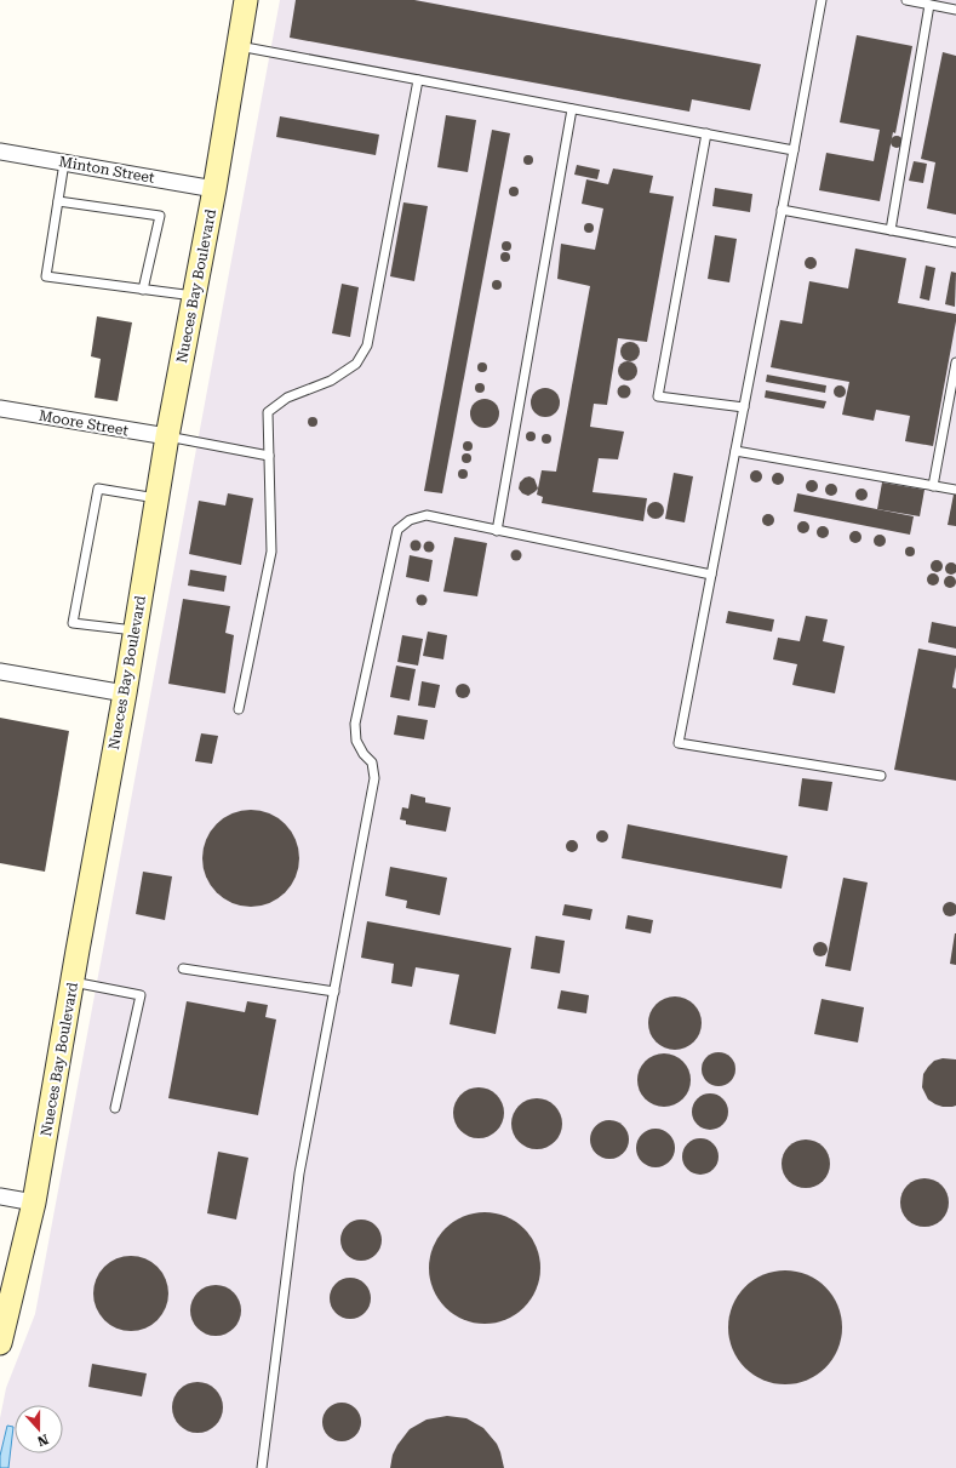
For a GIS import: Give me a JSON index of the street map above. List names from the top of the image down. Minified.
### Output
{"streets":{"street":["Minton Street","Nueces Bay Boulevard","Moore Street"]},"crossings":[["Minton Street","Nueces Bay Boulevard"],["Nueces Bay Boulevard","Moore Street"]],"north":"bottom"}
